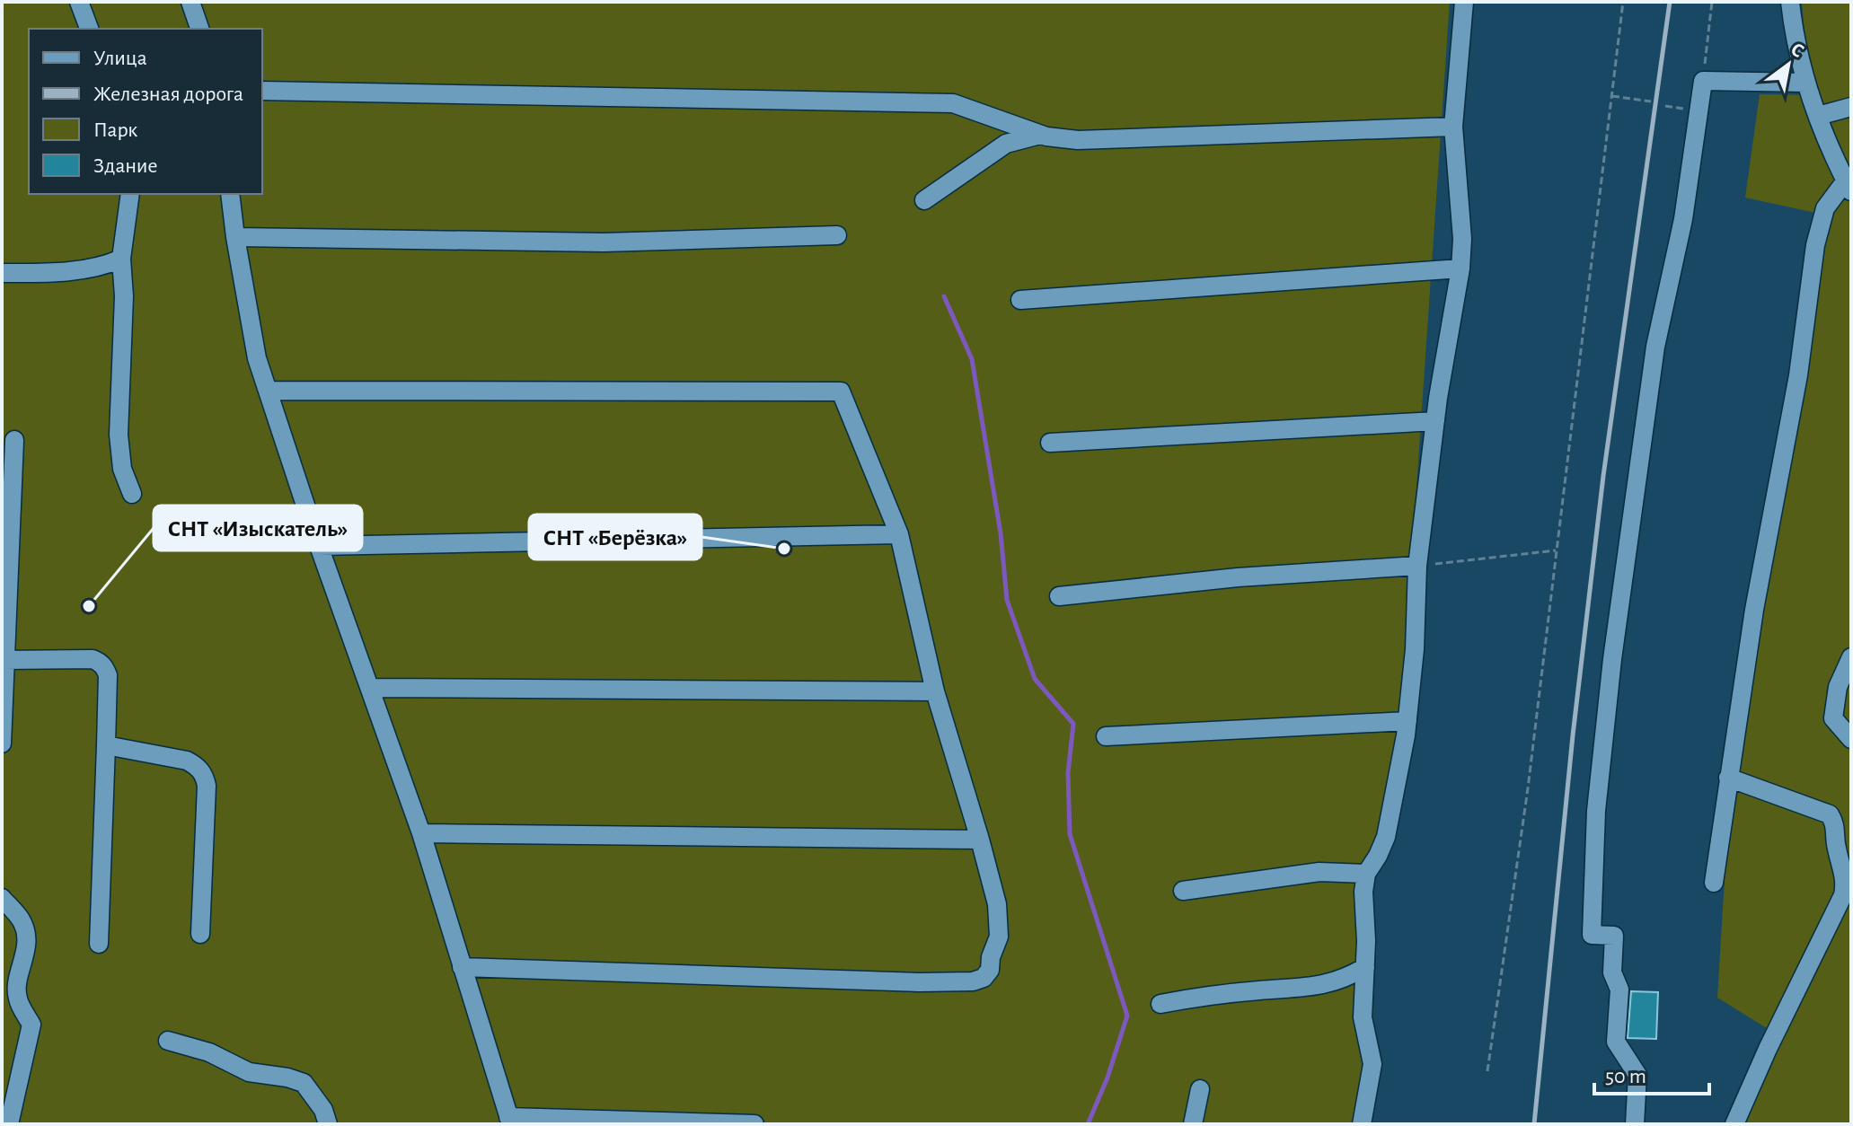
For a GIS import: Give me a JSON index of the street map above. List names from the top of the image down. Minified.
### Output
{"places":["СНТ «Берёзка»","СНТ «Изыскатель»"],"legend":["Улица","Железная дорога","Парк","Здание"],"scale_bar":"50 m","north":"top right"}
